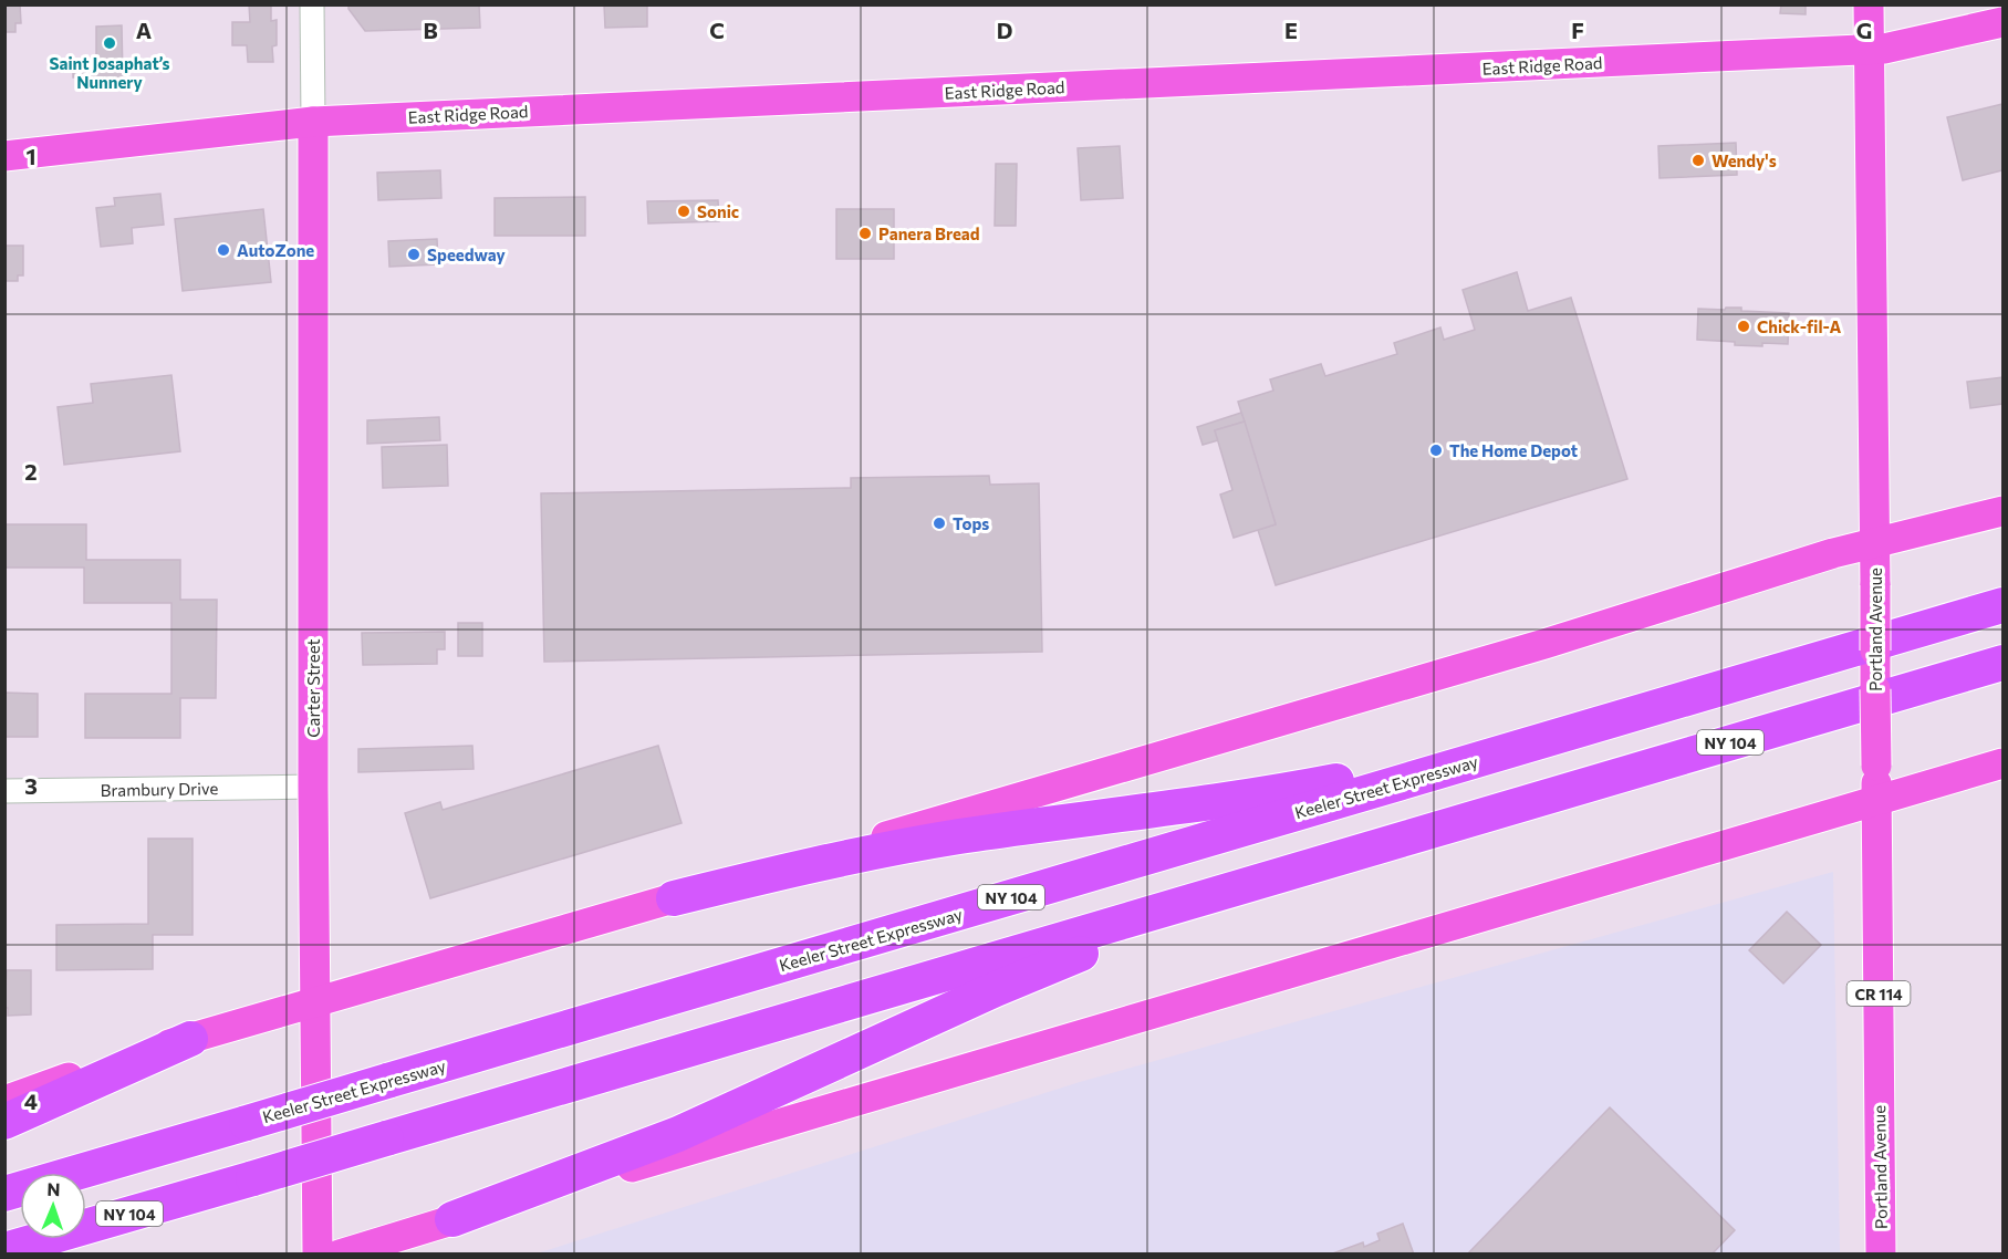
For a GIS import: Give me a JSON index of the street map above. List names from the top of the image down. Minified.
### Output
{"streets":{"highway":["NY 104","Keeler Street Expressway"],"main road":["East Ridge Road","Portland Avenue","Carter Street","CR 114"],"street":["Brambury Drive"]},"crossings":[["East Ridge Road","Portland Avenue"],["East Ridge Road","Carter Street"],["Carter Street","Brambury Drive"]],"places":["Saint Josaphat’s Nunnery","Wendy's","Sonic","Panera Bread","AutoZone","Speedway","Chick-fil-A","The Home Depot","Tops"],"north":"top","grid":{"columns":["A","B","C","D","E","F","G"],"rows":["1","2","3","4"]}}
